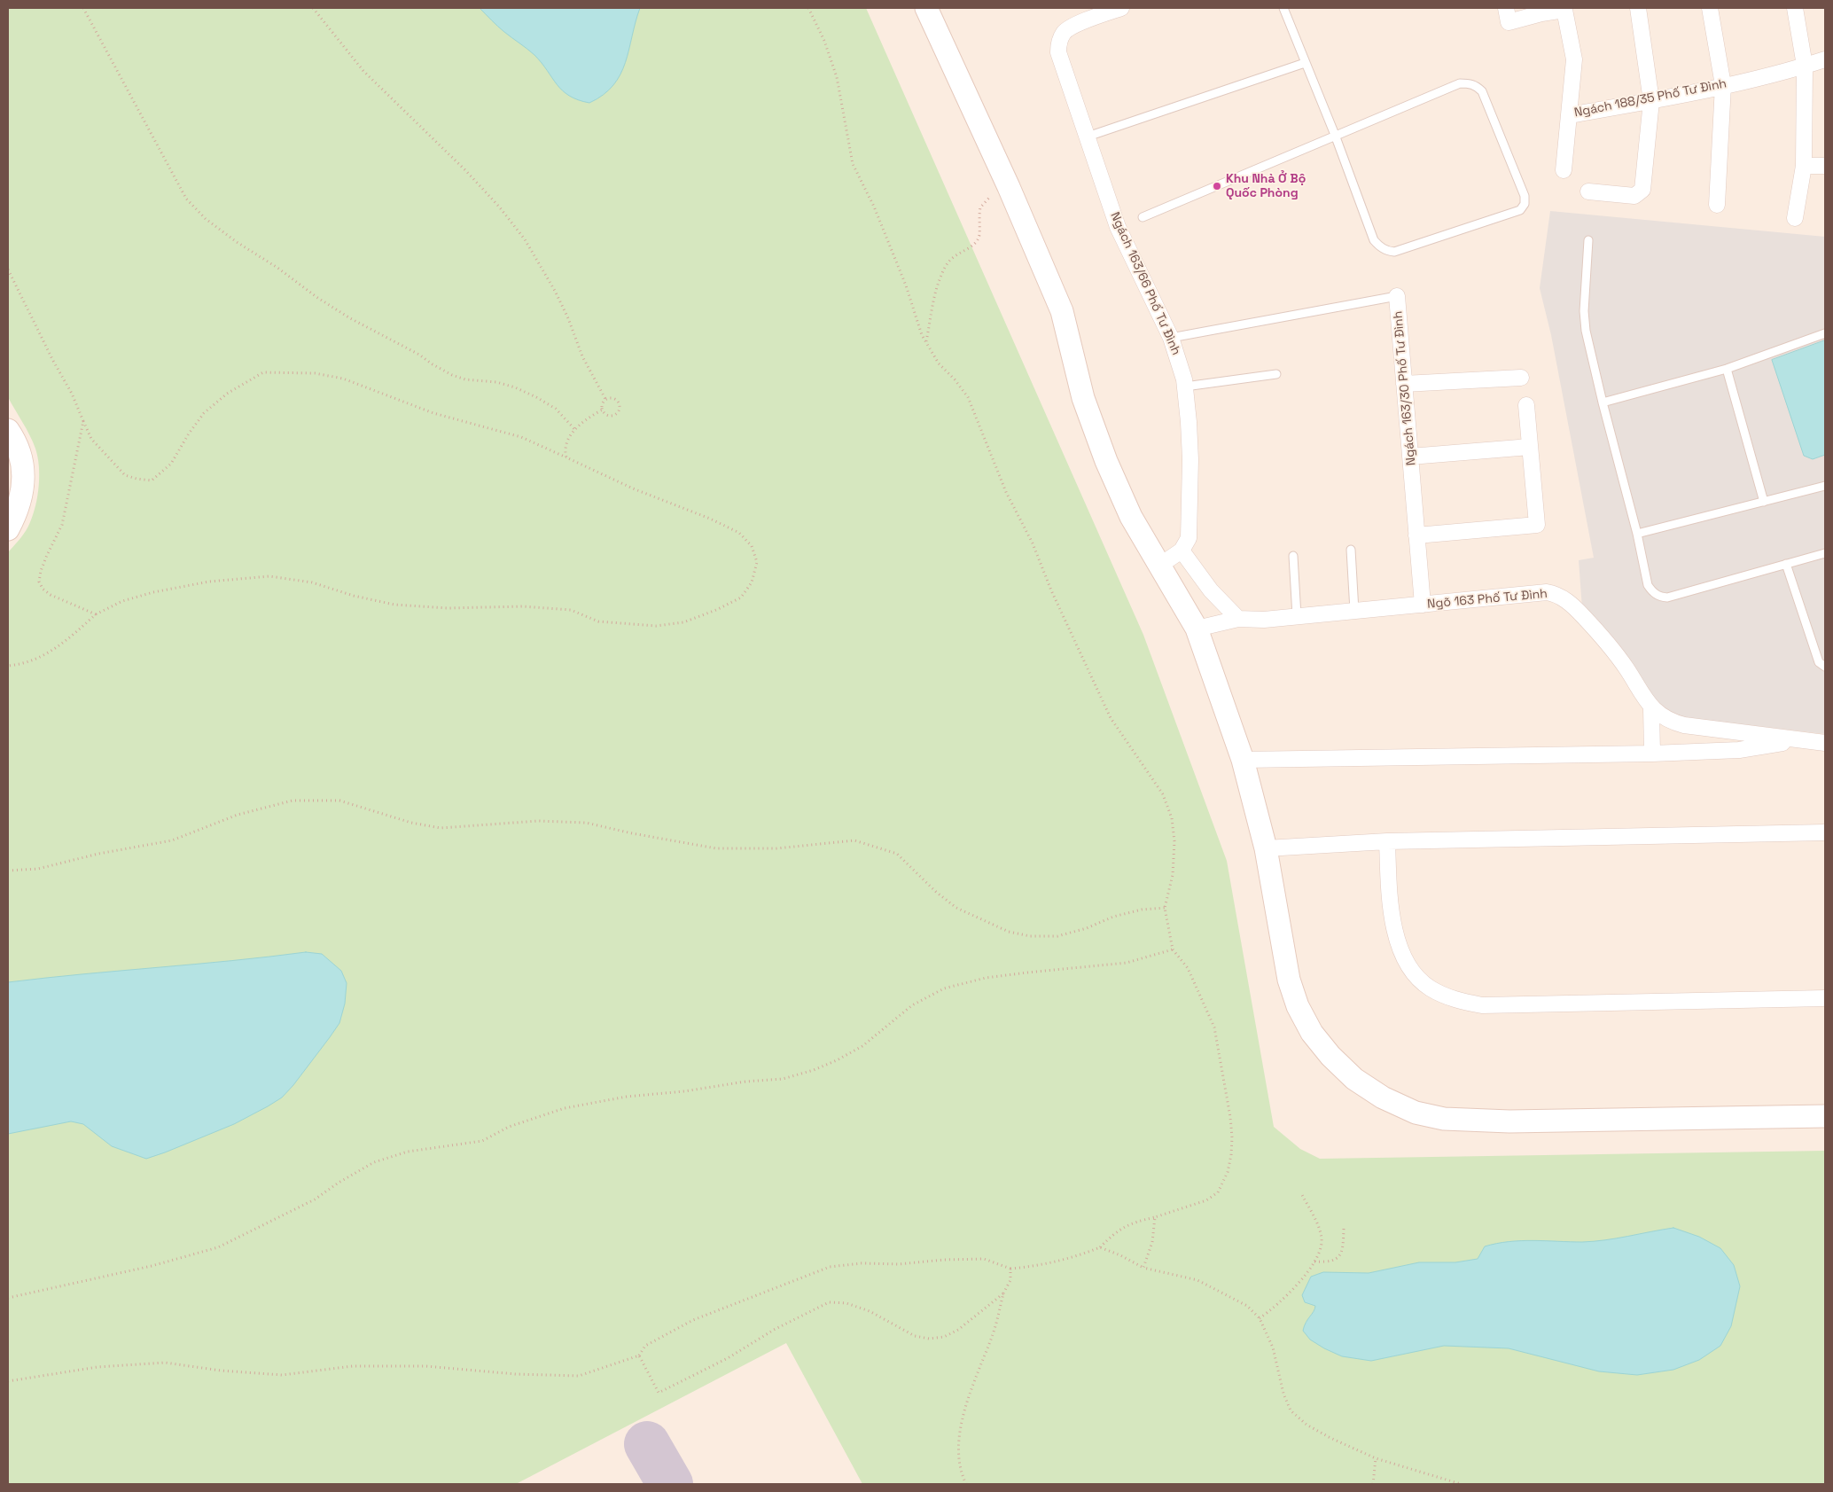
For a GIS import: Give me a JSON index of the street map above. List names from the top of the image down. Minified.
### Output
{"streets":{"street":["Ngách 188/35 Phố Tư Đình","Ngách 163/66 Phố Tư Đình","Ngách 163/30 Phố Tư Đình","Ngõ 163 Phố Tư Đình"]},"crossings":[["Ngách 163/66 Phố Tư Đình","Ngách 163/30 Phố Tư Đình"],["Ngách 163/30 Phố Tư Đình","Ngõ 163 Phố Tư Đình"]],"places":["Khu Nhà Ở Bộ Quốc Phòng"]}
